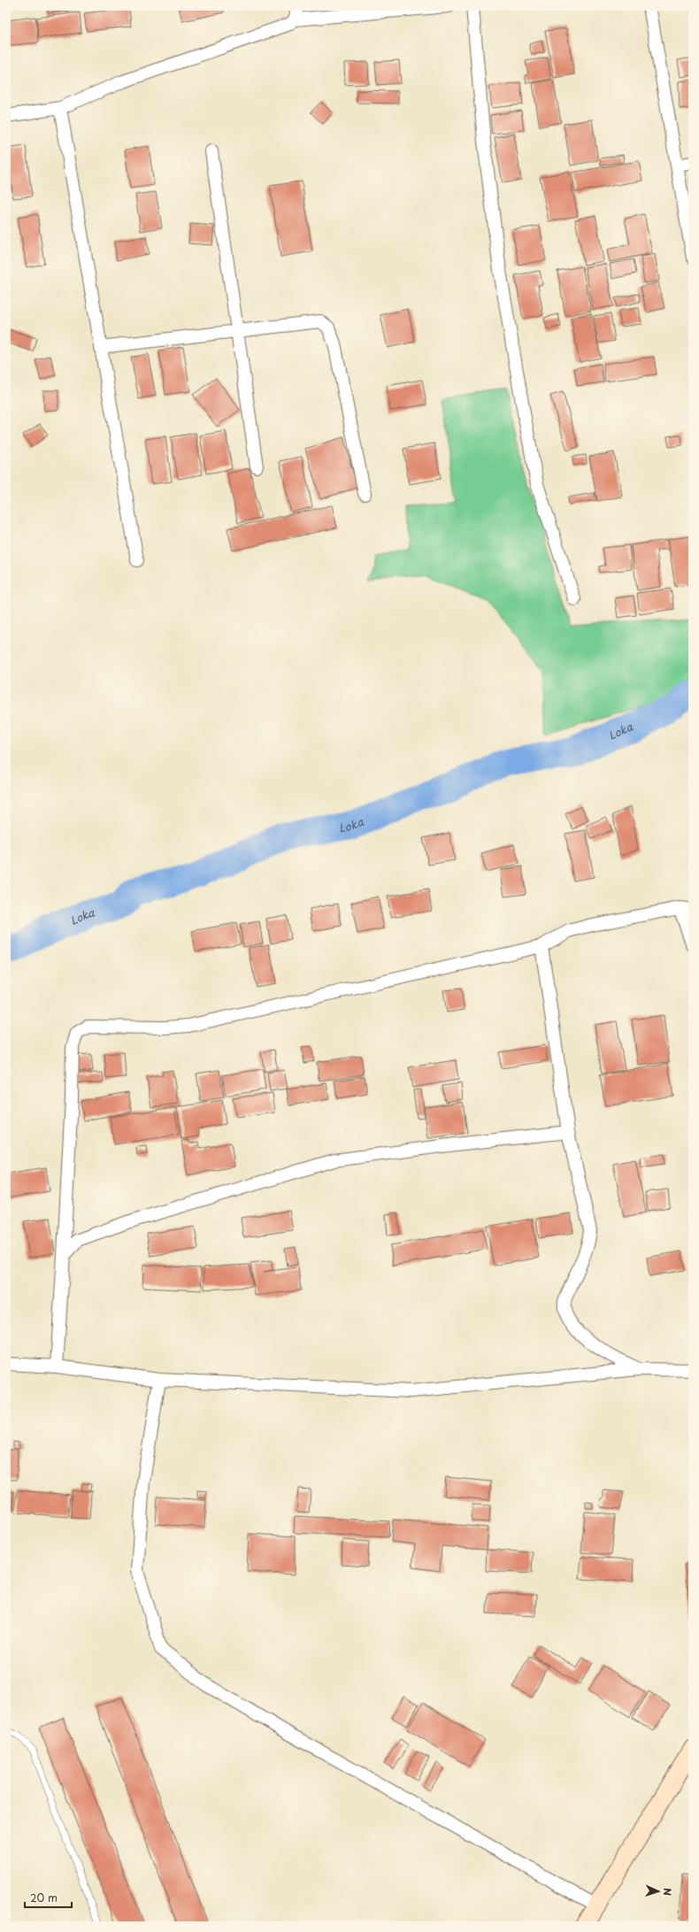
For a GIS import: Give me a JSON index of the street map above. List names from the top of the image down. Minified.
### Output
{"water":["Loka"],"scale_bar":"20 m","north":"right"}
